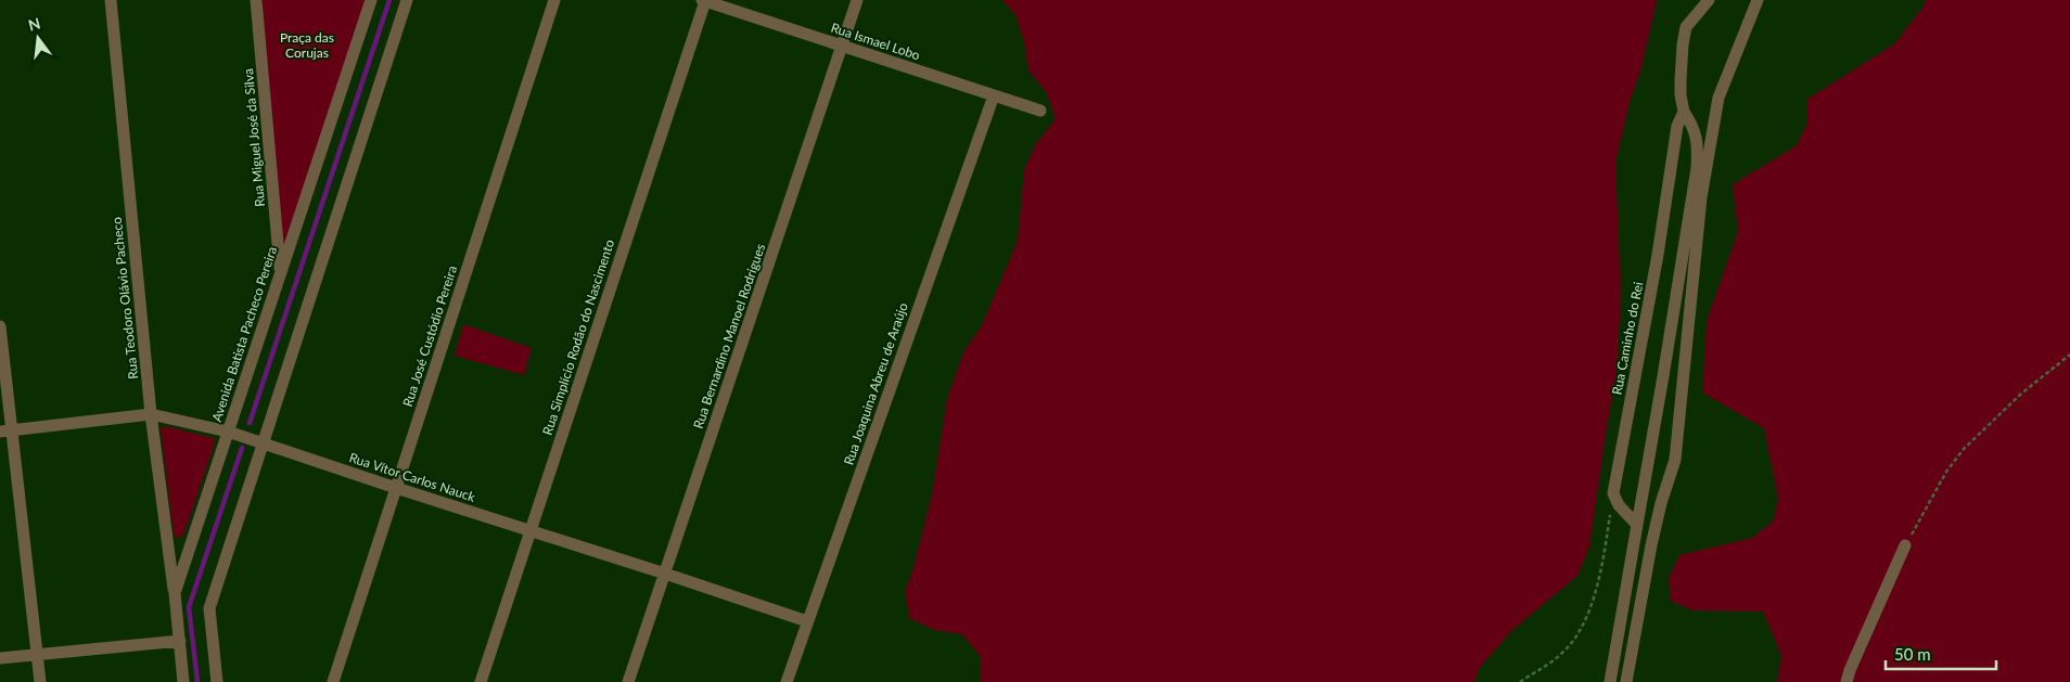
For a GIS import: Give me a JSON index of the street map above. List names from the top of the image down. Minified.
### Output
{"streets":{"street":["Rua Ismael Lobo","Rua Miguel José da Silva","Rua Teodoro Olávio Pacheco","Avenida Batista Pacheco Pereira","Rua José Custódio Pereira","Rua Bernardino Manoel Rodrigues","Rua Simplício Rodão do Nascimento","Rua Caminho do Rei","Rua Joaquina Abreu de Araújo","Rua Vítor Carlos Nauck"]},"crossings":[["Rua Ismael Lobo","Rua Bernardino Manoel Rodrigues"],["Rua Ismael Lobo","Rua Simplício Rodão do Nascimento"],["Rua Ismael Lobo","Rua Joaquina Abreu de Araújo"],["Rua Miguel José da Silva","Avenida Batista Pacheco Pereira"],["Rua Teodoro Olávio Pacheco","Avenida Batista Pacheco Pereira"],["Rua Teodoro Olávio Pacheco","Rua Vítor Carlos Nauck"],["Avenida Batista Pacheco Pereira","Rua Vítor Carlos Nauck"],["Rua José Custódio Pereira","Rua Vítor Carlos Nauck"],["Rua Bernardino Manoel Rodrigues","Rua Vítor Carlos Nauck"],["Rua Simplício Rodão do Nascimento","Rua Vítor Carlos Nauck"],["Rua Joaquina Abreu de Araújo","Rua Vítor Carlos Nauck"]],"parks":["Praça das Corujas"],"scale_bar":"50 m","north":"top"}
